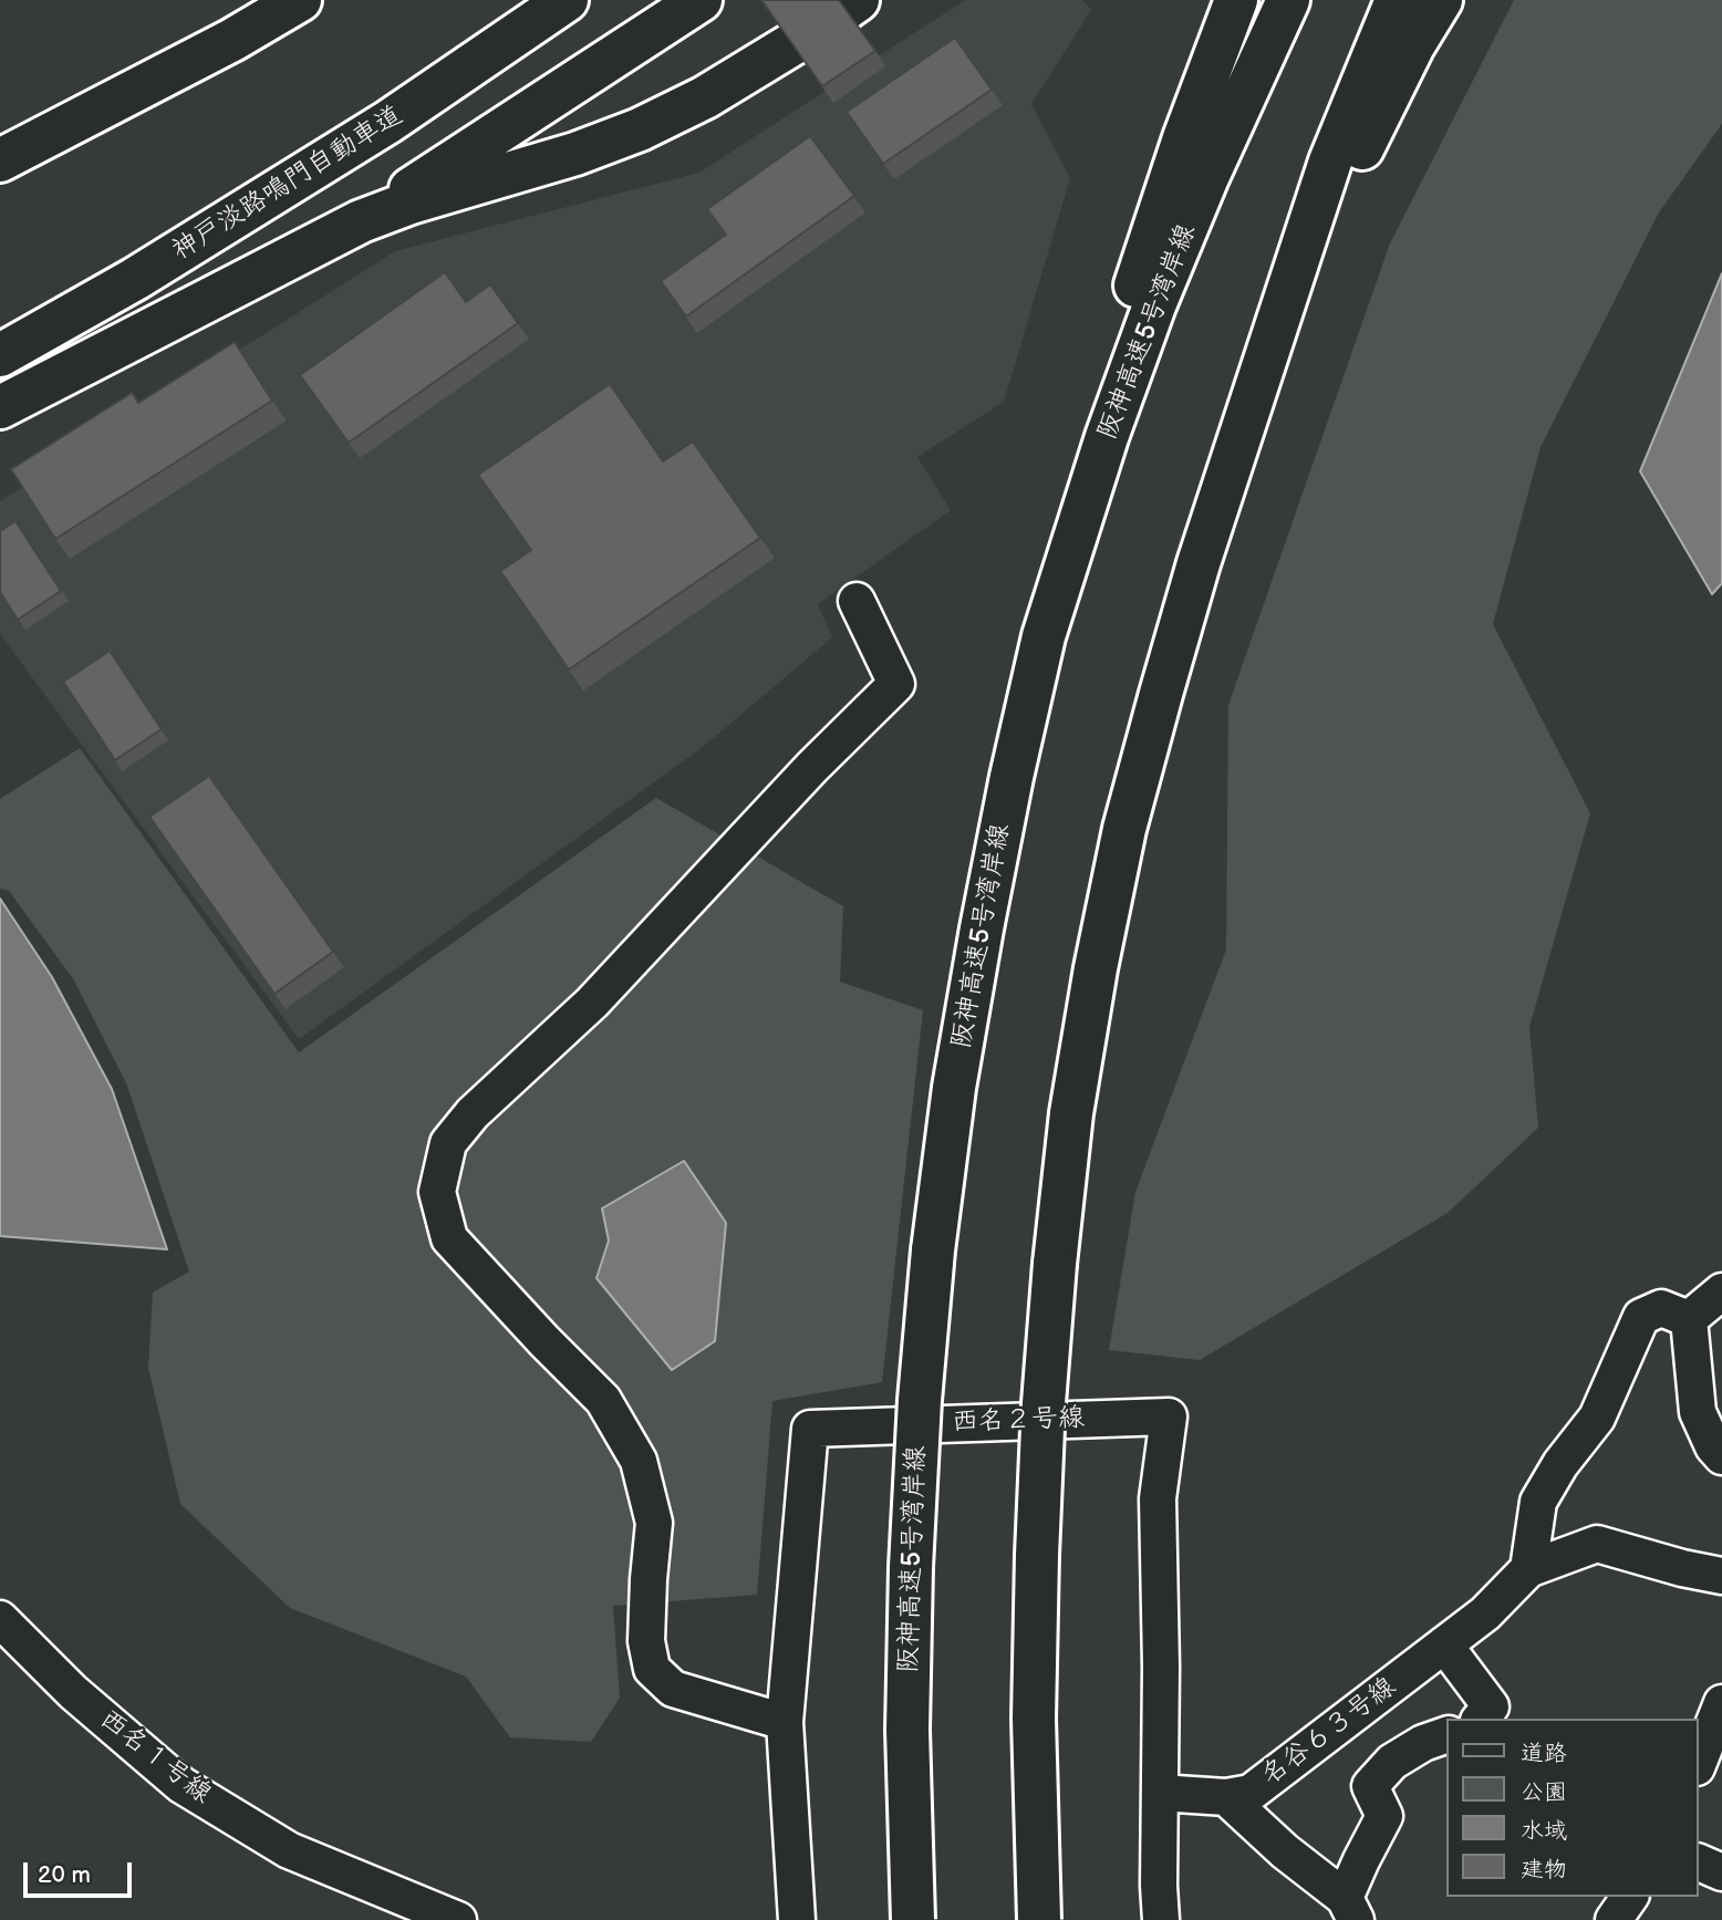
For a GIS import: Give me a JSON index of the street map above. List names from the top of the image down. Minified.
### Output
{"streets":{"highway":["神戸淡路鳴門自動車道","阪神高速5号湾岸線"],"street":["西名２号線","名谷６３号線","西名１号線"]},"crossings":[["西名２号線","名谷６３号線"]],"legend":["道路","公園","水域","建物"],"scale_bar":"20 m"}
